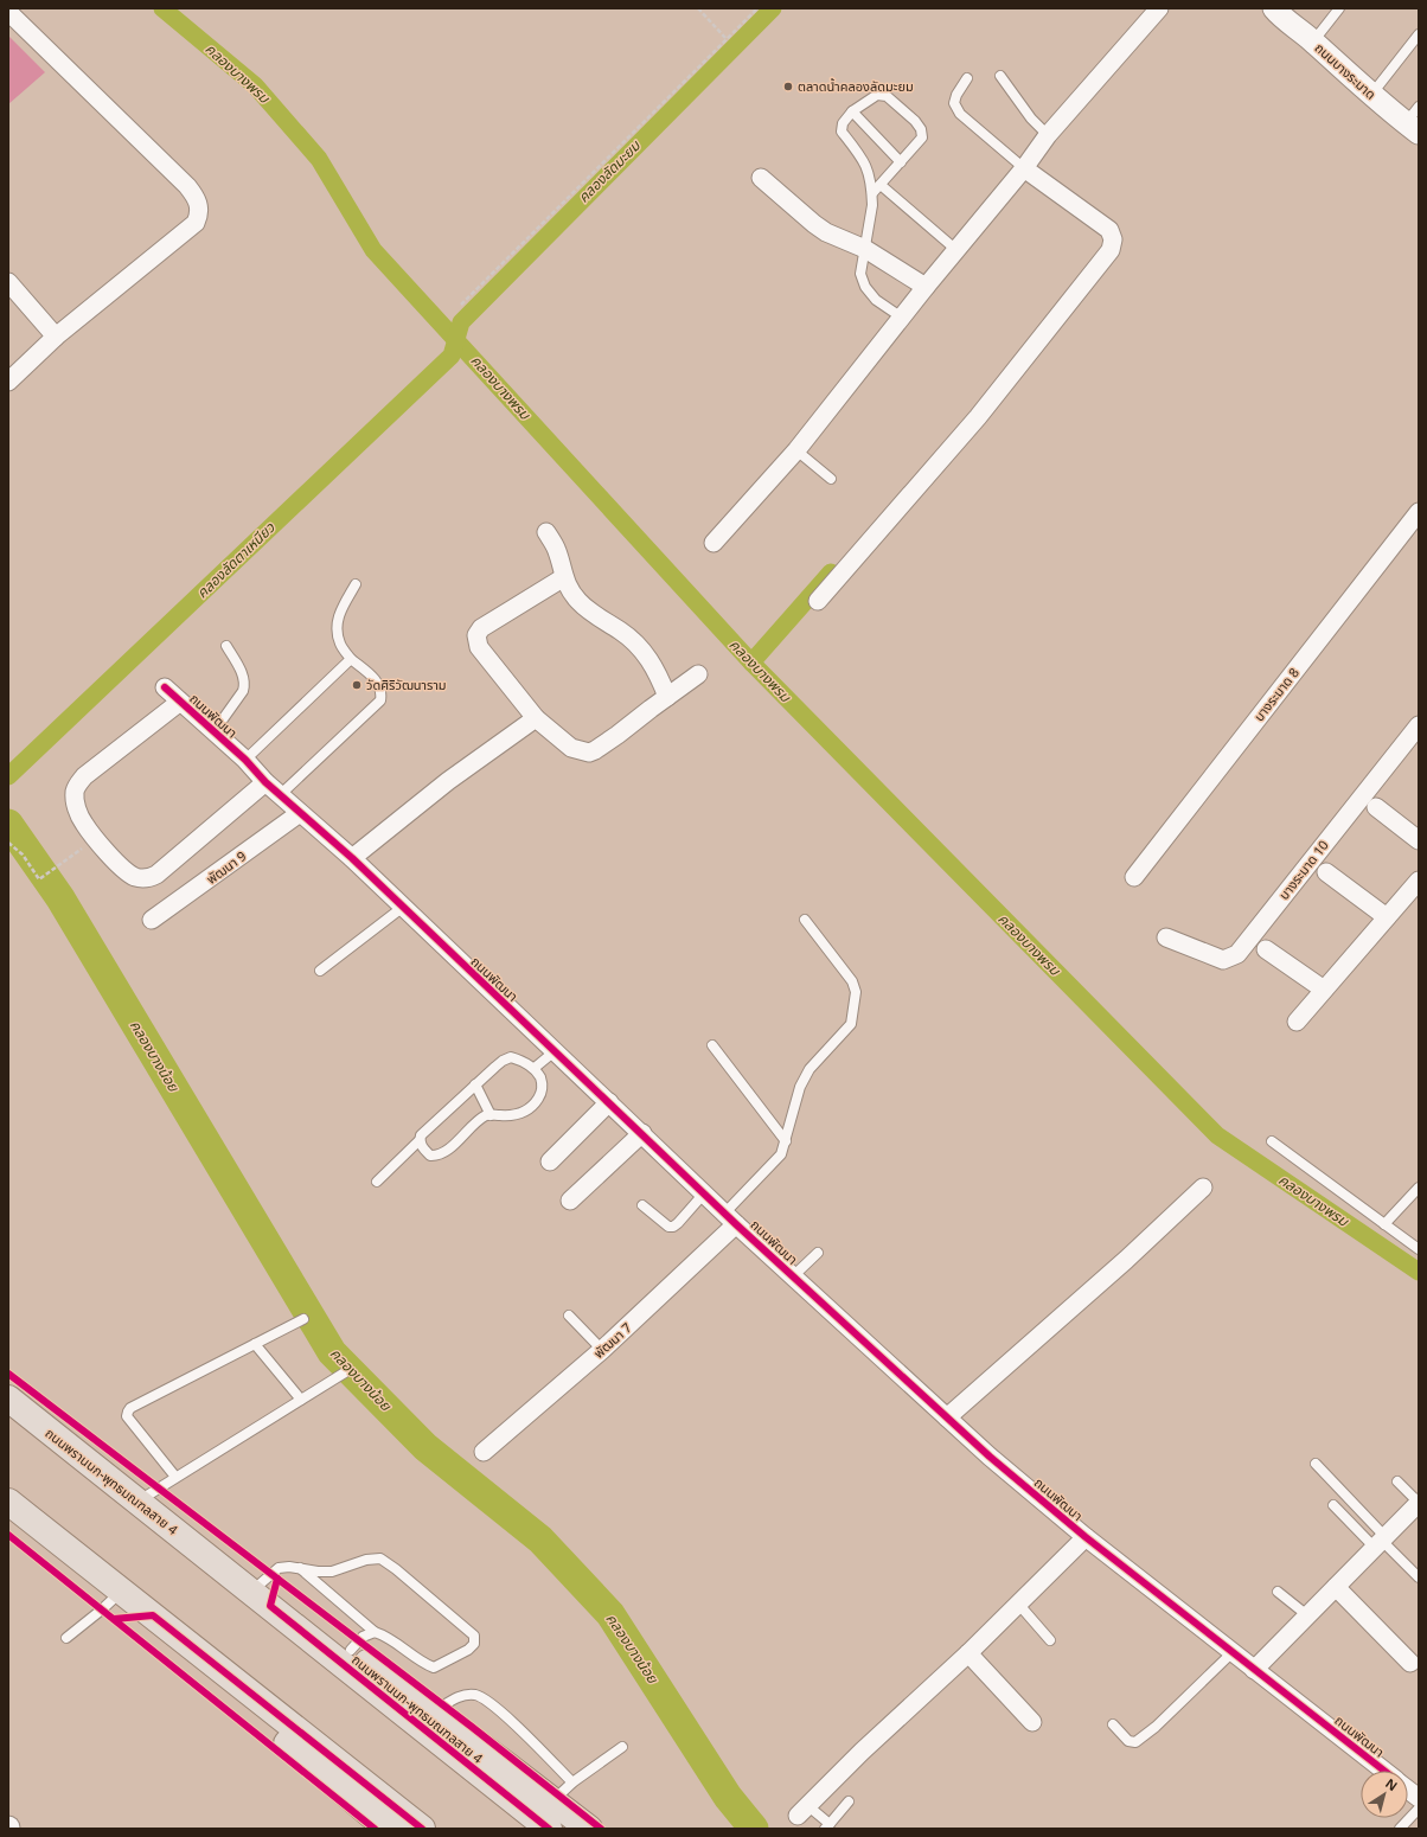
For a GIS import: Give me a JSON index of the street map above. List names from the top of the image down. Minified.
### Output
{"streets":{"main road":["ถนนพรานนก-พุทธมณฑลสาย 4"],"street":["ถนนบางระมาด","บางระมาด 8","ถนนพัฒนา","พัฒนา 9","บางระมาด 10","พัฒนา 7"]},"crossings":[["ถนนพัฒนา","พัฒนา 9"],["ถนนพัฒนา","พัฒนา 7"]],"water":["คลองบางพรม","คลองลัดมะยม","คลองลัดตาเหนียว","คลองบางน้อย"],"places":["ตลาดน้ำคลองลัดมะยม","วัดศิริวัฒนาราม"],"north":"top right"}
